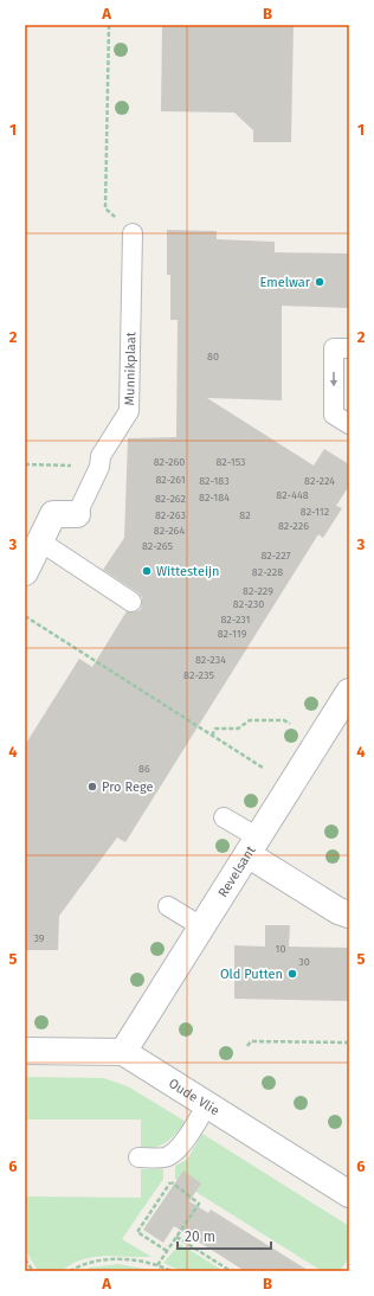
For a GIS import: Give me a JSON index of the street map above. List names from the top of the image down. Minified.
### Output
{"streets":{"street":["Munnikplaat","Revelsant","Oude Vlie"]},"crossings":[["Revelsant","Oude Vlie"]],"places":["Emelwar","Wittesteijn","Pro Rege","Old Putten"],"house_numbers":["80","82-260","82-153","82-261","82-183","82-224","82-448","82-184","82-262","82-112","82-263","82","82-226","82-264","82-265","82-227","82-228","82-229","82-230","82-231","82-119","82-234","82-235","86","39","10","30"],"scale_bar":"20 m","grid":{"columns":["A","B"],"rows":["1","2","3","4","5","6"]}}
